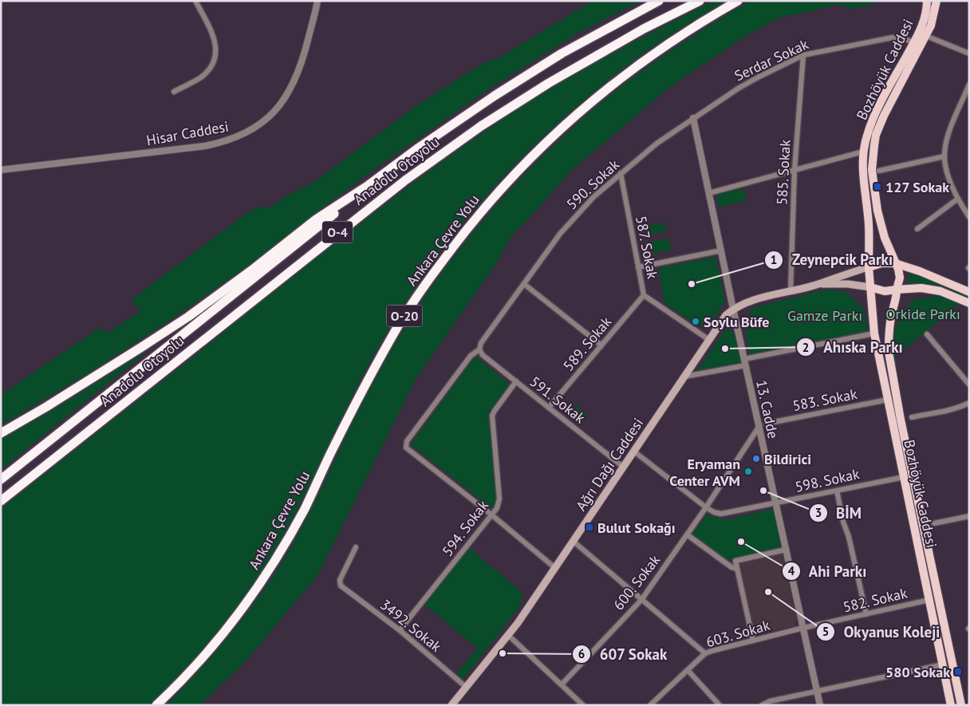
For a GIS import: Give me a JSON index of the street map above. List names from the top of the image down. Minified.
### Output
{"streets":{"highway":["Anadolu Otoyolu","O-4","Ankara Çevre Yolu","O-20"],"main road":["Bozhöyük Caddesi","Ağrı Dağı Caddesi"],"street":["Serdar Sokak","Hisar Caddesi","585. Sokak","590. Sokak","587. Sokak","589. Sokak","591. Sokak","583. Sokak","13. Cadde","598. Sokak","594. Sokak","600. Sokak","582. Sokak","3492. Sokak","603. Sokak"]},"crossings":[["Serdar Sokak","Bozhöyük Caddesi"],["Serdar Sokak","585. Sokak"],["Serdar Sokak","590. Sokak"],["Serdar Sokak","13. Cadde"],["Bozhöyük Caddesi","583. Sokak"],["Bozhöyük Caddesi","Ağrı Dağı Caddesi"],["Bozhöyük Caddesi","598. Sokak"],["Bozhöyük Caddesi","582. Sokak"],["585. Sokak","Ağrı Dağı Caddesi"],["590. Sokak","587. Sokak"],["590. Sokak","591. Sokak"],["590. Sokak","13. Cadde"],["590. Sokak","594. Sokak"],["587. Sokak","589. Sokak"],["587. Sokak","Ağrı Dağı Caddesi"],["589. Sokak","591. Sokak"],["591. Sokak","Ağrı Dağı Caddesi"],["591. Sokak","594. Sokak"],["13. Cadde","Ağrı Dağı Caddesi"],["13. Cadde","598. Sokak"],["13. Cadde","600. Sokak"],["13. Cadde","582. Sokak"],["13. Cadde","603. Sokak"],["Ağrı Dağı Caddesi","598. Sokak"],["Ağrı Dağı Caddesi","3492. Sokak"],["598. Sokak","600. Sokak"],["594. Sokak","3492. Sokak"],["582. Sokak","603. Sokak"]],"parks":["Orkide Parkı","Gamze Parkı"],"places":{"transit":["127 Sokak","Bulut Sokağı","580 Sokak"],"other":["Zeynepcik Parkı","Soylu Büfe","Ahıska Parkı","Bildirici","Eryaman Center AVM","BİM","Ahi Parkı","Okyanus Koleji","607 Sokak"]}}
